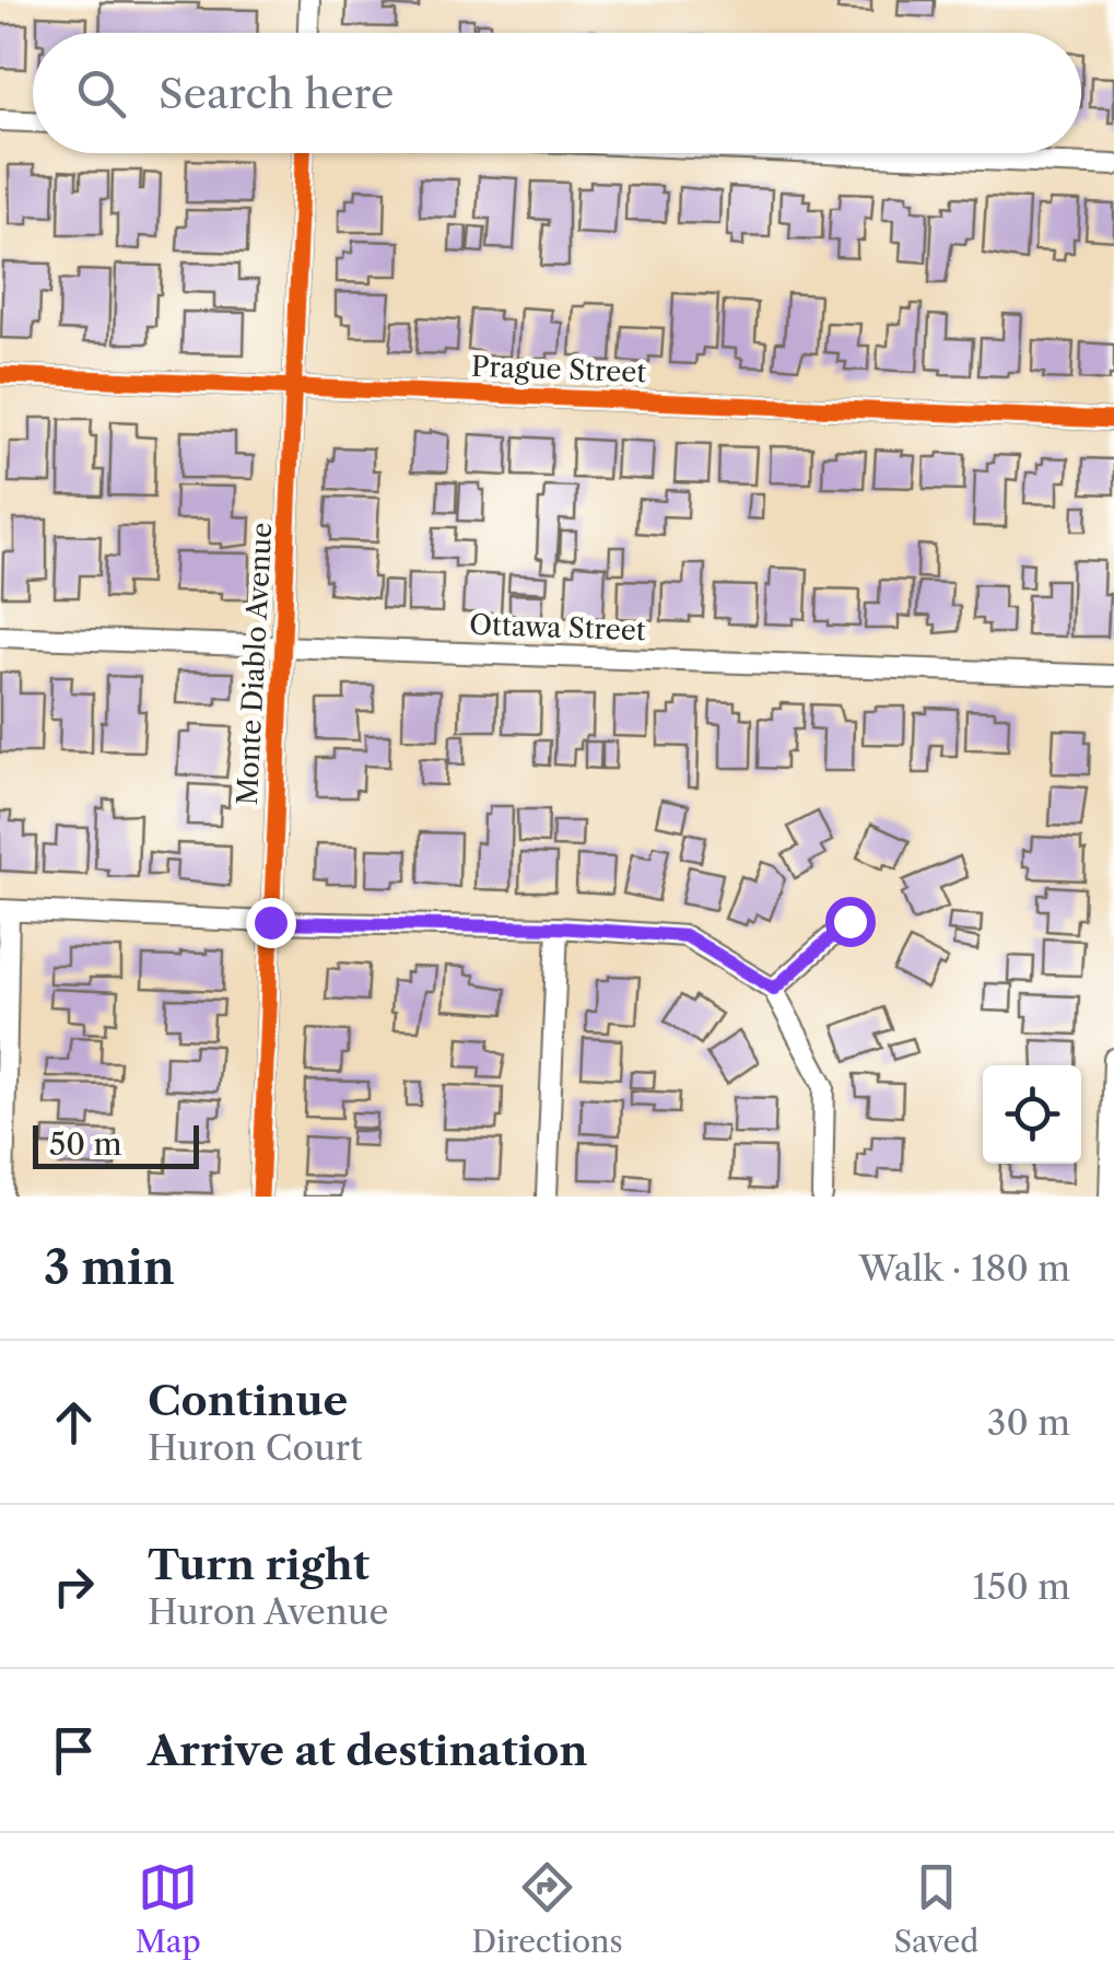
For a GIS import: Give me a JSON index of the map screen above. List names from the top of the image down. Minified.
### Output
{"streets":{"street":["Prague Street","Ottawa Street","Monte Diablo Avenue"]},"crossings":[["Prague Street","Monte Diablo Avenue"],["Ottawa Street","Monte Diablo Avenue"]],"scale_bar":"50 m","page":{"search":"Search here","scale":"50 m","heading":["3 min","Walk · 180 m"],"list":[["Continue","Huron Court","30 m"],["Turn right","Huron Avenue","150 m"],"Arrive at destination"],"nav":["Map","Directions","Saved"]}}
